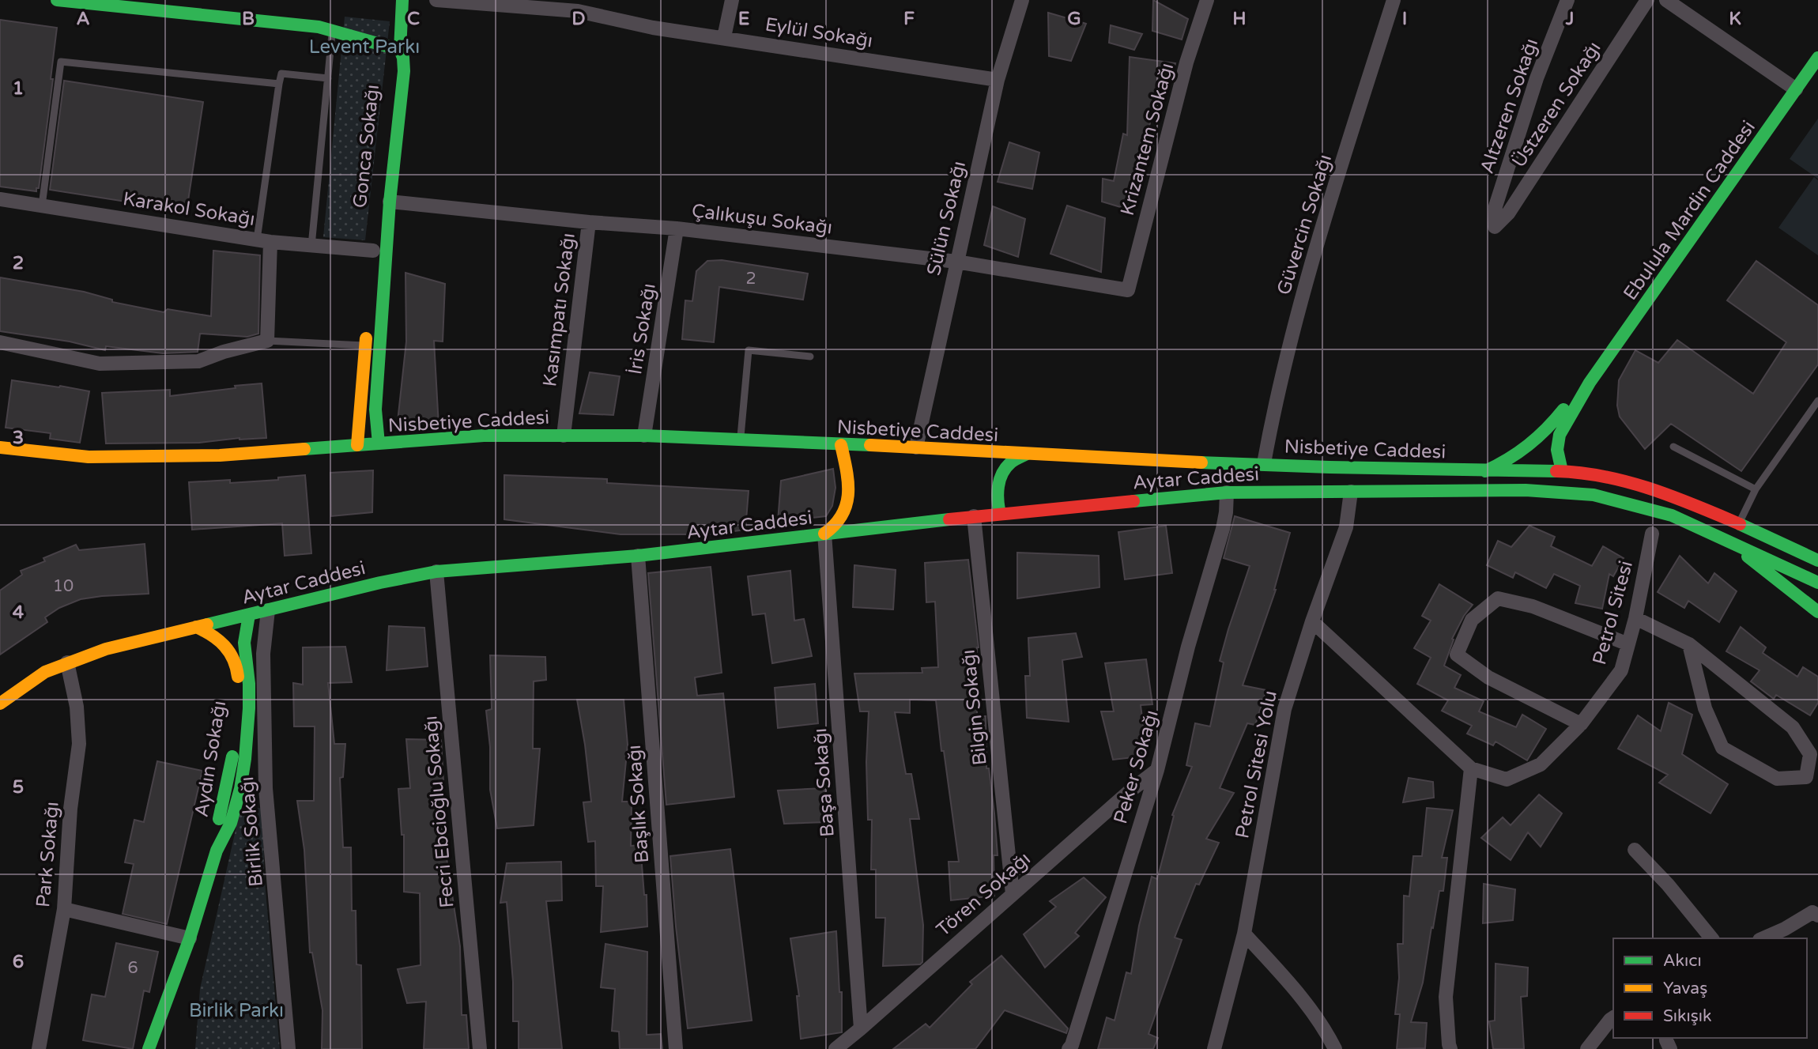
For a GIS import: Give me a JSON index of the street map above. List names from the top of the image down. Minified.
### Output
{"streets":{"main road":["Gonca Sokağı","Ebulula Mardin Caddesi","Nisbetiye Caddesi","Aytar Caddesi","Aydın Sokağı"],"street":["Eylül Sokağı","Üstzeren Sokağı","Altzeren Sokağı","Krizantem Sokağı","Karakol Sokağı","Sülün Sokağı","Çalıkuşu Sokağı","Güvercin Sokağı","Kasımpatı Sokağı","İris Sokağı","Petrol Sitesi","Bilgin Sokağı","Petrol Sitesi Yolu","Peker Sokağı","Başa Sokağı","Başlık Sokağı","Fecri Ebcioğlu Sokağı","Birlik Sokağı","Park Sokağı","Tören Sokağı"]},"crossings":[["Eylül Sokağı","Sülün Sokağı"],["Üstzeren Sokağı","Altzeren Sokağı"],["Krizantem Sokağı","Çalıkuşu Sokağı"],["Gonca Sokağı","Karakol Sokağı"],["Gonca Sokağı","Çalıkuşu Sokağı"],["Gonca Sokağı","Nisbetiye Caddesi"],["Sülün Sokağı","Çalıkuşu Sokağı"],["Sülün Sokağı","Nisbetiye Caddesi"],["Çalıkuşu Sokağı","Kasımpatı Sokağı"],["Çalıkuşu Sokağı","İris Sokağı"],["Güvercin Sokağı","Nisbetiye Caddesi"],["Kasımpatı Sokağı","Nisbetiye Caddesi"],["İris Sokağı","Nisbetiye Caddesi"],["Aytar Caddesi","Bilgin Sokağı"],["Aytar Caddesi","Aydın Sokağı"],["Aytar Caddesi","Petrol Sitesi Yolu"],["Aytar Caddesi","Peker Sokağı"],["Aytar Caddesi","Başa Sokağı"],["Aytar Caddesi","Başlık Sokağı"],["Aytar Caddesi","Fecri Ebcioğlu Sokağı"],["Aytar Caddesi","Birlik Sokağı"],["Aytar Caddesi","Park Sokağı"],["Petrol Sitesi","Petrol Sitesi Yolu"],["Bilgin Sokağı","Tören Sokağı"],["Peker Sokağı","Tören Sokağı"],["Başa Sokağı","Tören Sokağı"]],"parks":["Levent Parkı","Birlik Parkı"],"house_numbers":["2","10","6"],"legend":["Akıcı","Yavaş","Sıkışık"],"grid":{"columns":["A","B","C","D","E","F","G","H","I","J","K"],"rows":["1","2","3","4","5","6"]}}
